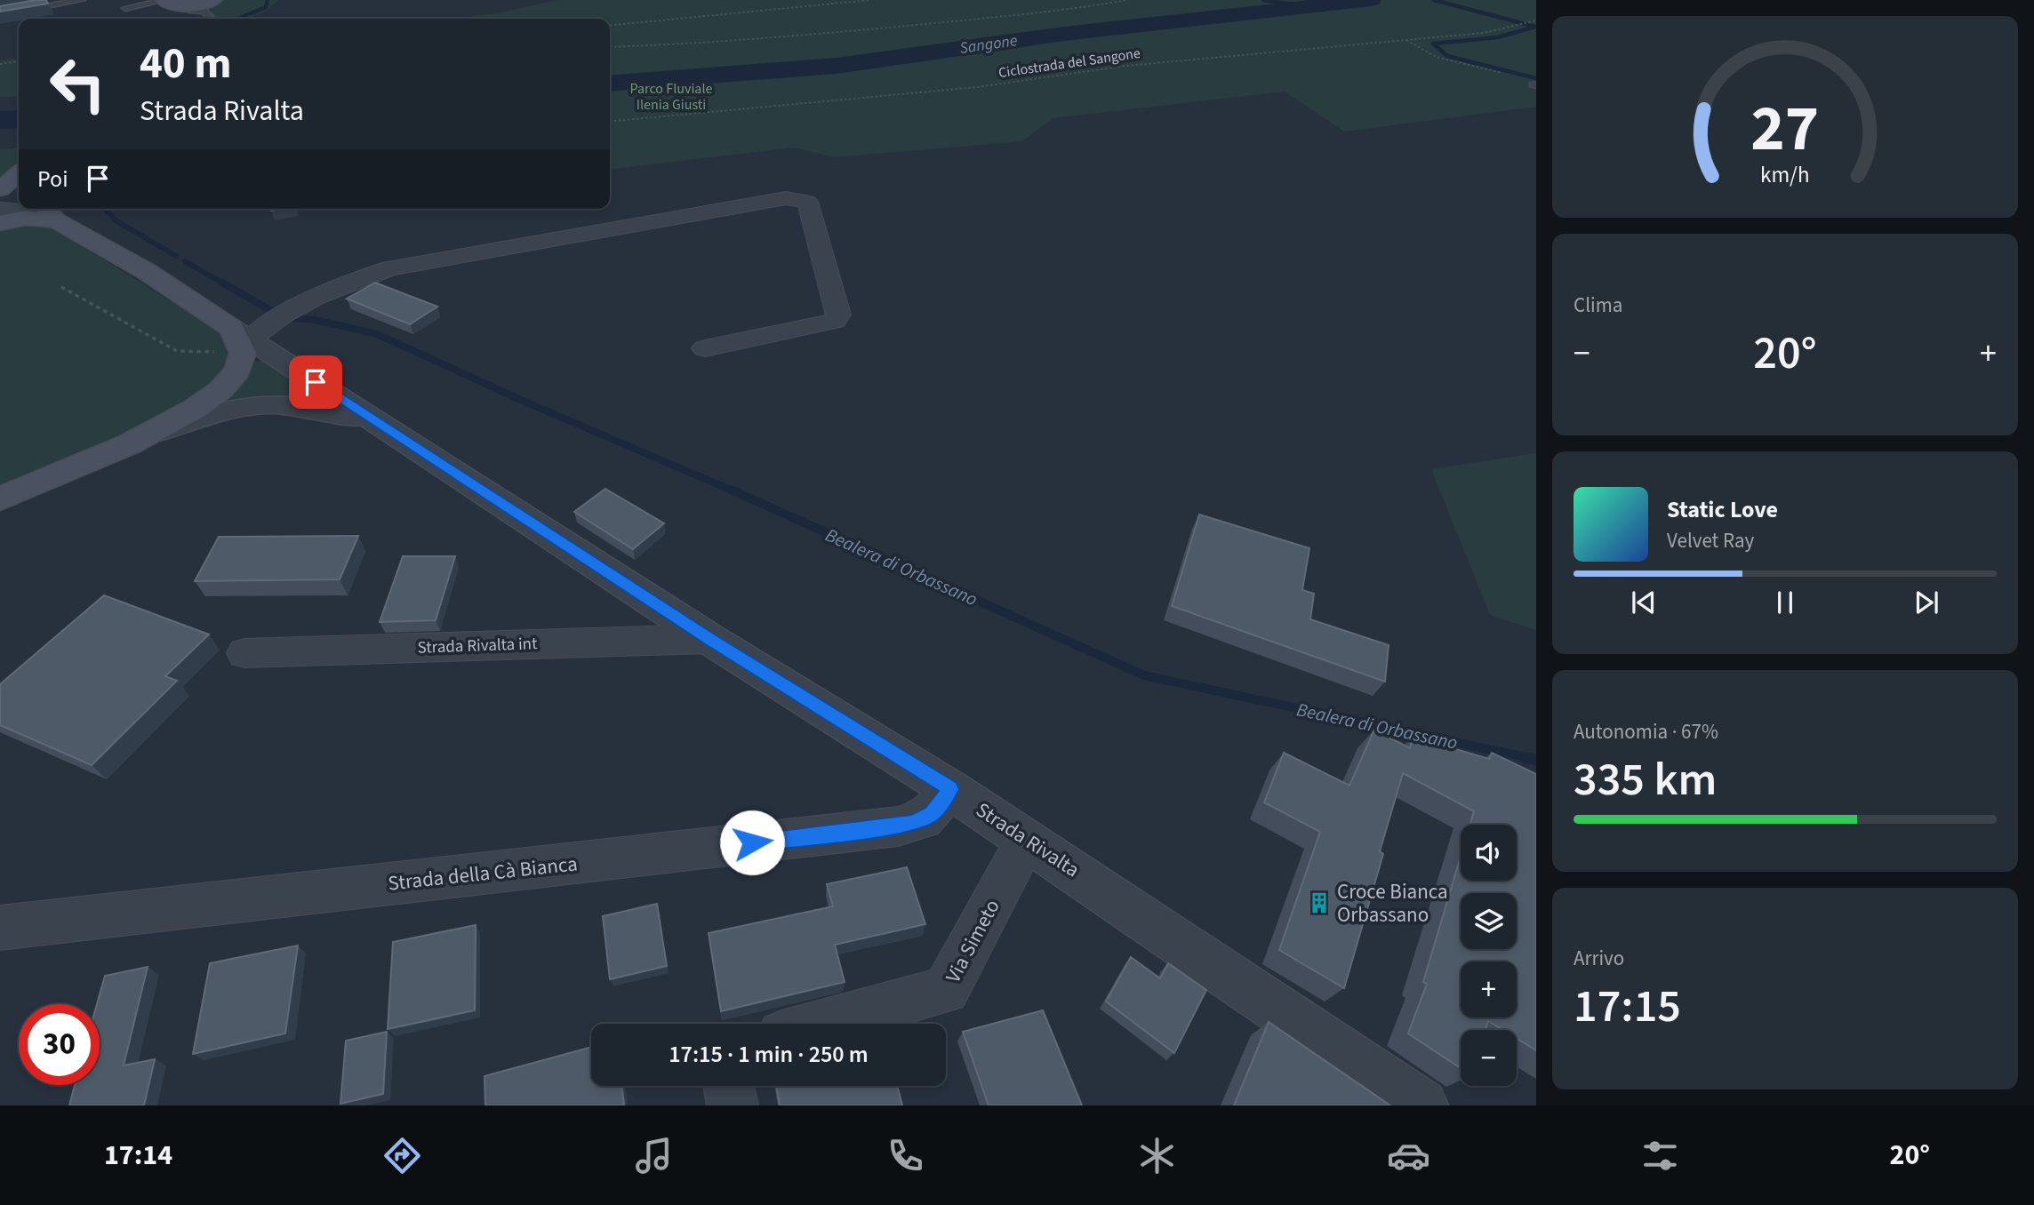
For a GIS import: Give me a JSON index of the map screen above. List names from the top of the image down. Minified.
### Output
{"streets":{"street":["Strada Rivalta int","Strada Rivalta","Strada della Cà Bianca","Via Simeto"],"path":["Ciclostrada del Sangone"]},"crossings":[["Strada Rivalta int","Strada Rivalta"],["Strada Rivalta","Strada della Cà Bianca"],["Strada Rivalta","Via Simeto"]],"water":["Sangone","Bealera di Orbassano"],"parks":["Parco Fluviale Ilenia Giusti"],"places":{"building":["Croce Bianca Orbassano"]},"page":{"turn":["40 m","Strada Rivalta"],"then":"Poi","tile":["Clima",["Autonomia · 67%","335 km"],["Arrivo","17:15"]],"heat":["−","20°","+"],"song":["Static Love","Velvet Ray"],"map_buttons":["+","−"],"limit":"30","trip":"17:15 · 1 min · 250 m","tabs":["17:14","20°"],"gauge":["27","km/h"]}}
